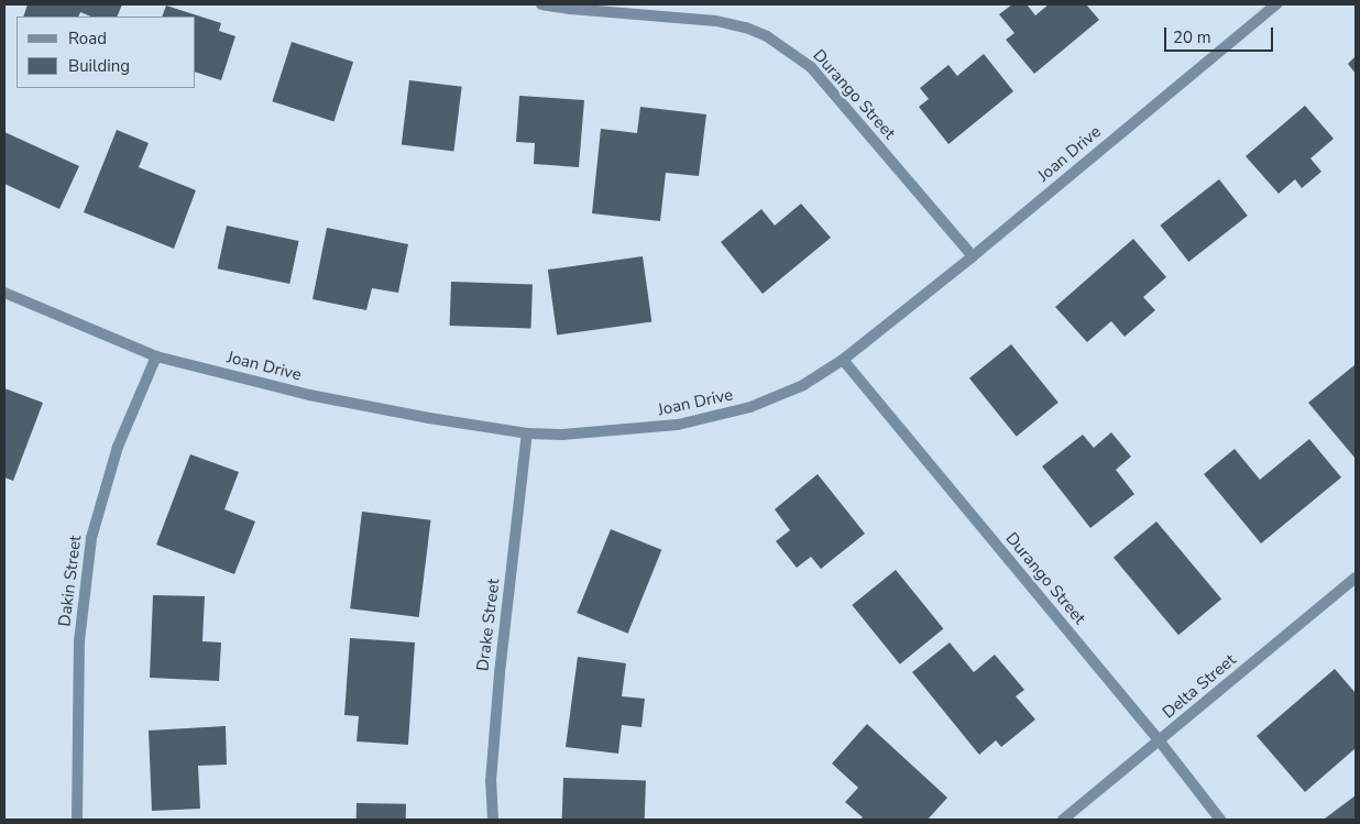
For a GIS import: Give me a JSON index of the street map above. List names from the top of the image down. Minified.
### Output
{"streets":{"street":["Durango Street","Joan Drive","Dakin Street","Drake Street","Delta Street"]},"crossings":[["Durango Street","Joan Drive"],["Durango Street","Delta Street"],["Joan Drive","Dakin Street"],["Joan Drive","Drake Street"]],"legend":["Road","Building"],"scale_bar":"20 m"}
